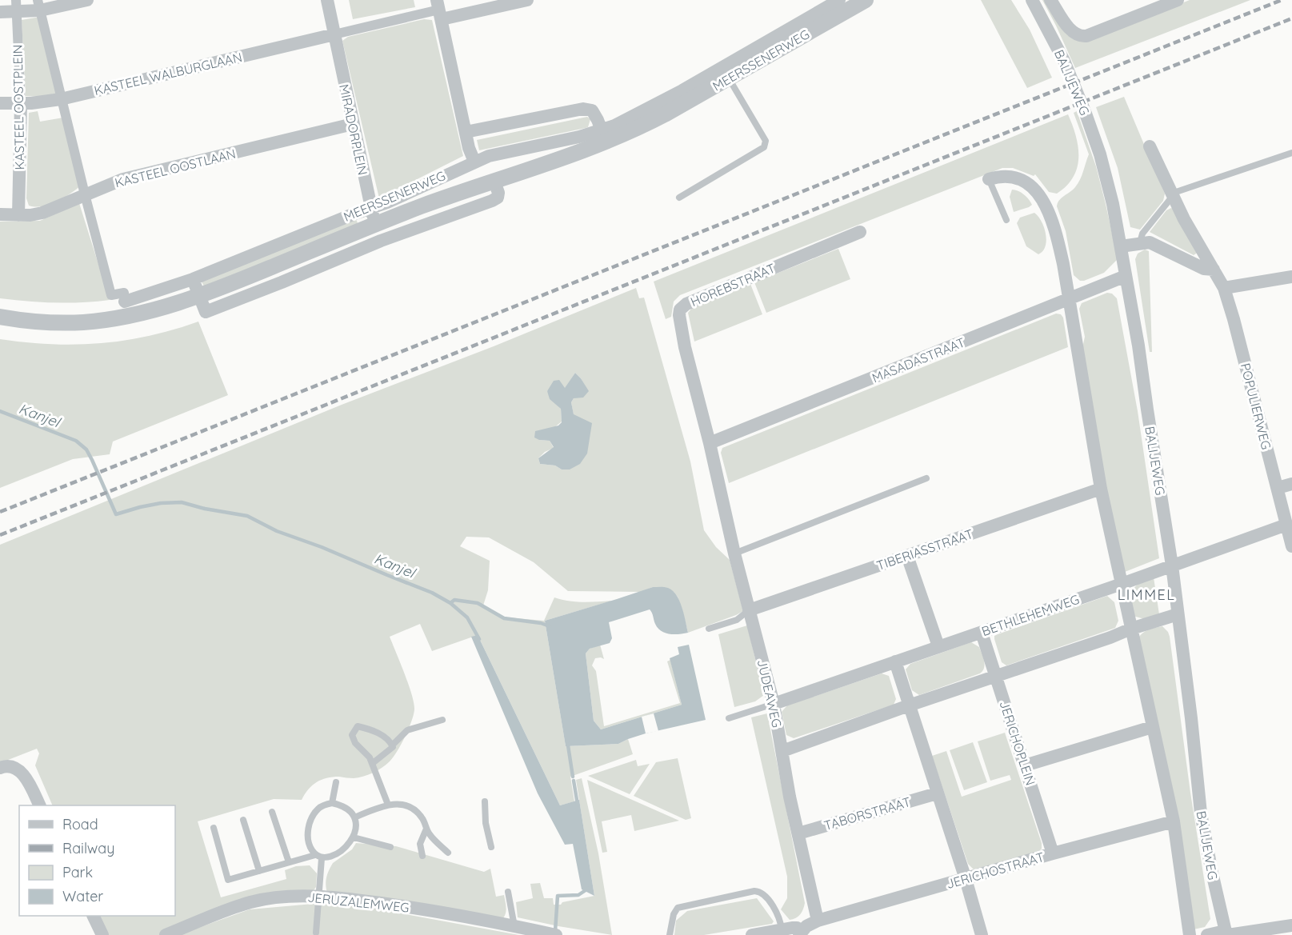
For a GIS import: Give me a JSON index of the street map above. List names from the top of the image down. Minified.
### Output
{"streets":{"street":["MEERSSENERWEG","KASTEEL WALBURGLAAN","BALIJEWEG","KASTEEL OOSTPLEIN","MIRADORPLEIN","KASTEEL OOSTLAAN","HOREBSTRAAT","MASADASTRAAT","POPULIERWEG","TIBERIASSTRAAT","BETHLEHEMWEG","JUDEAWEG","JERICHOPLEIN","TABORSTRAAT","JERICHOSTRAAT","JERUZALEMWEG"]},"crossings":[["MEERSSENERWEG","MIRADORPLEIN"],["KASTEEL WALBURGLAAN","KASTEEL OOSTPLEIN"],["KASTEEL WALBURGLAAN","MIRADORPLEIN"],["BALIJEWEG","MASADASTRAAT"],["BALIJEWEG","BETHLEHEMWEG"],["KASTEEL OOSTPLEIN","KASTEEL OOSTLAAN"],["MIRADORPLEIN","KASTEEL OOSTLAAN"],["HOREBSTRAAT","MASADASTRAAT"],["HOREBSTRAAT","JUDEAWEG"],["MASADASTRAAT","JUDEAWEG"],["POPULIERWEG","BETHLEHEMWEG"],["TIBERIASSTRAAT","JUDEAWEG"],["BETHLEHEMWEG","JUDEAWEG"],["BETHLEHEMWEG","JERICHOPLEIN"],["JUDEAWEG","TABORSTRAAT"],["JUDEAWEG","JERICHOSTRAAT"],["JERICHOPLEIN","JERICHOSTRAAT"]],"districts":["LIMMEL"],"water":["Kanjel"],"legend":["Road","Railway","Park","Water"]}
